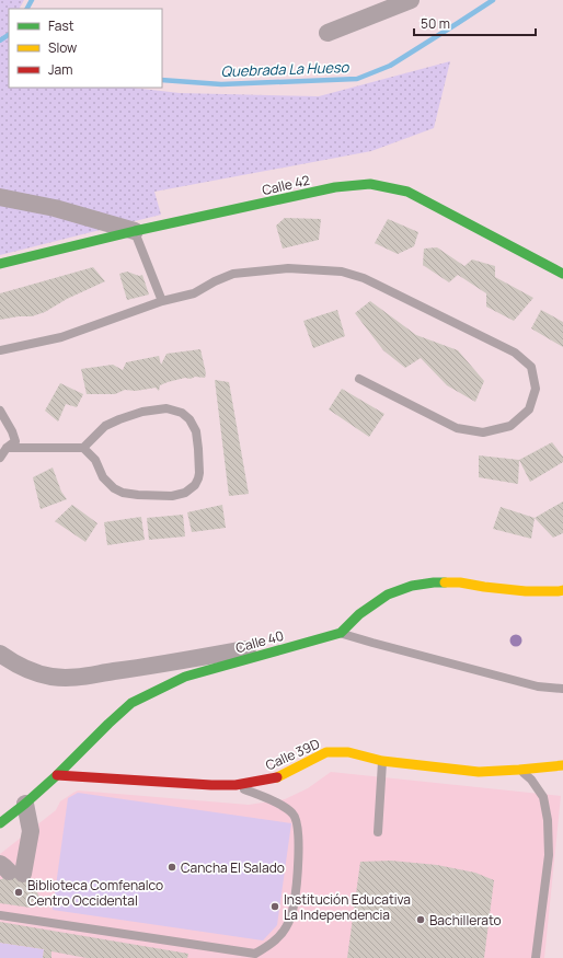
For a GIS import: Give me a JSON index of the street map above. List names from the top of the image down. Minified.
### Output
{"streets":{"street":["Calle 42","Calle 40","Calle 39D"]},"crossings":[["Calle 40","Calle 39D"]],"water":["Quebrada La Hueso"],"places":["Cancha El Salado","Biblioteca Comfenalco Centro Occidental","Institución Educativa La Independencia","Bachillerato"],"legend":["Fast","Slow","Jam"],"scale_bar":"50 m"}
